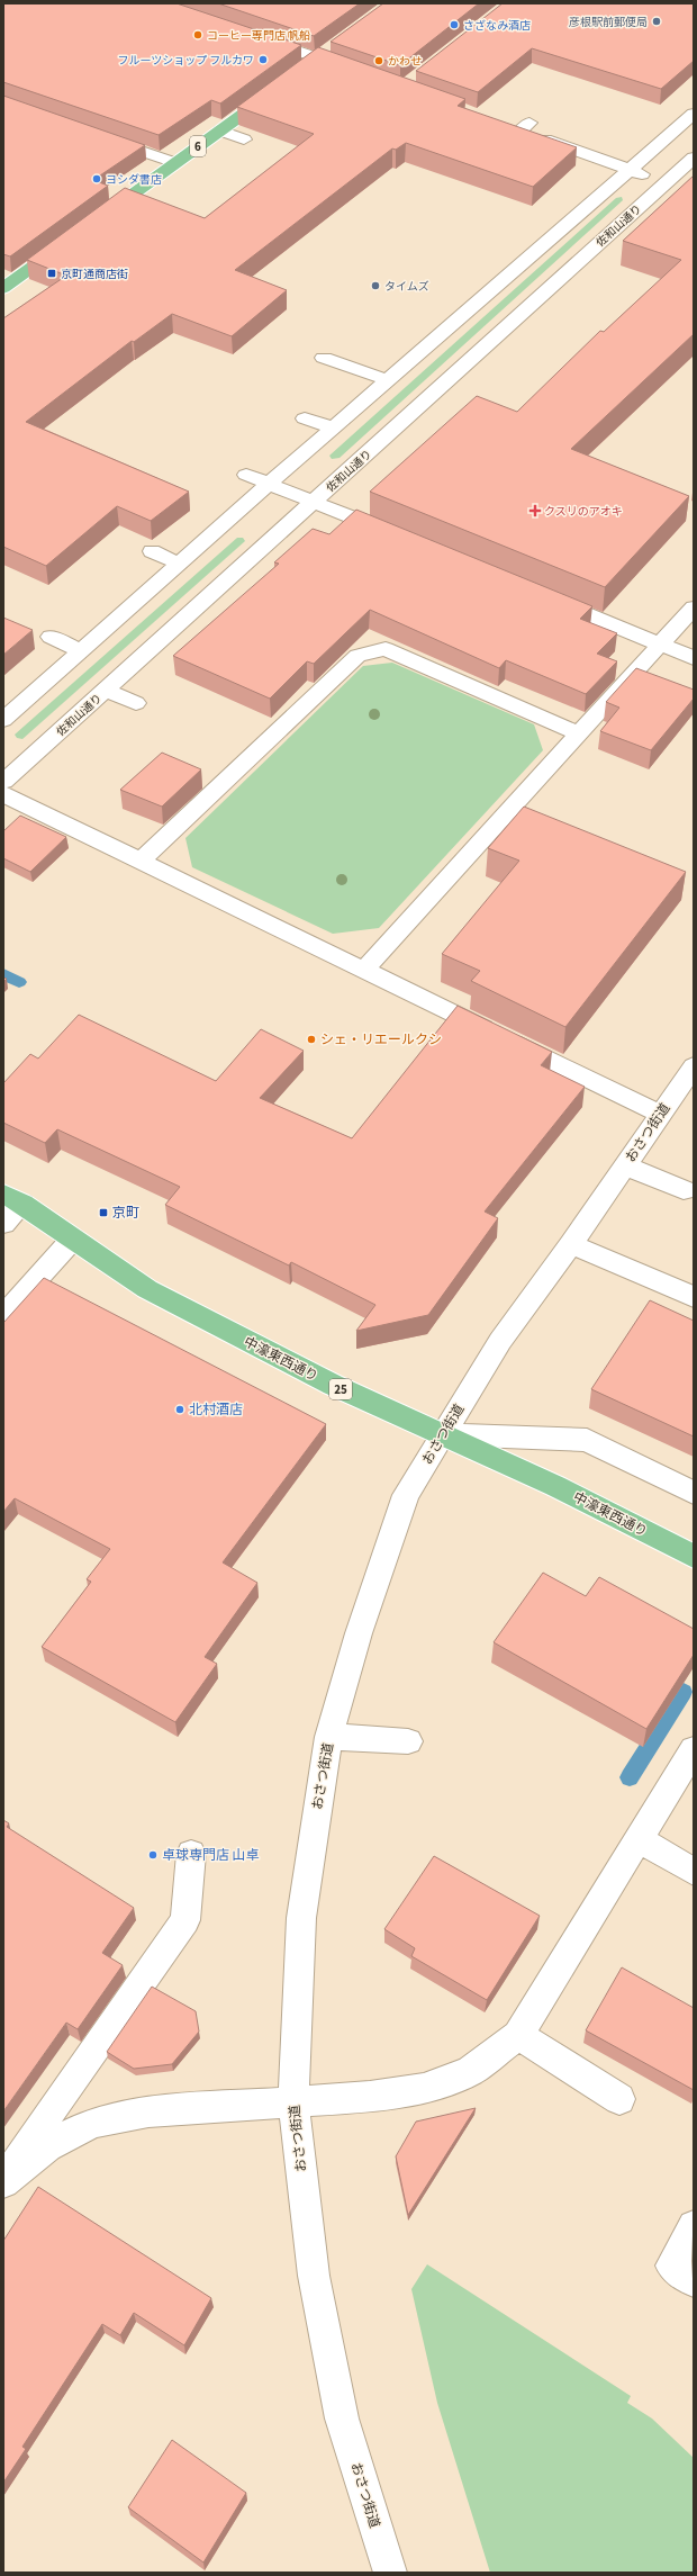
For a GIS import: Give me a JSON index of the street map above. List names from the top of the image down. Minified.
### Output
{"streets":{"main road":["6","中濠東西通り","25"],"street":["佐和山通り","おさつ街道"]},"crossings":[["おさつ街道","中濠東西通り"]],"places":{"other":["彦根駅前郵便局","さざなみ酒店","コーヒー専門店 帆船","フルーツショップ フルカワ","かわせ","ヨシダ書店","タイムズ","シェ・リエールクシ","北村酒店","卓球専門店 山卓"],"transit":["京町通商店街","京町"],"health":["クスリのアオキ"]}}
